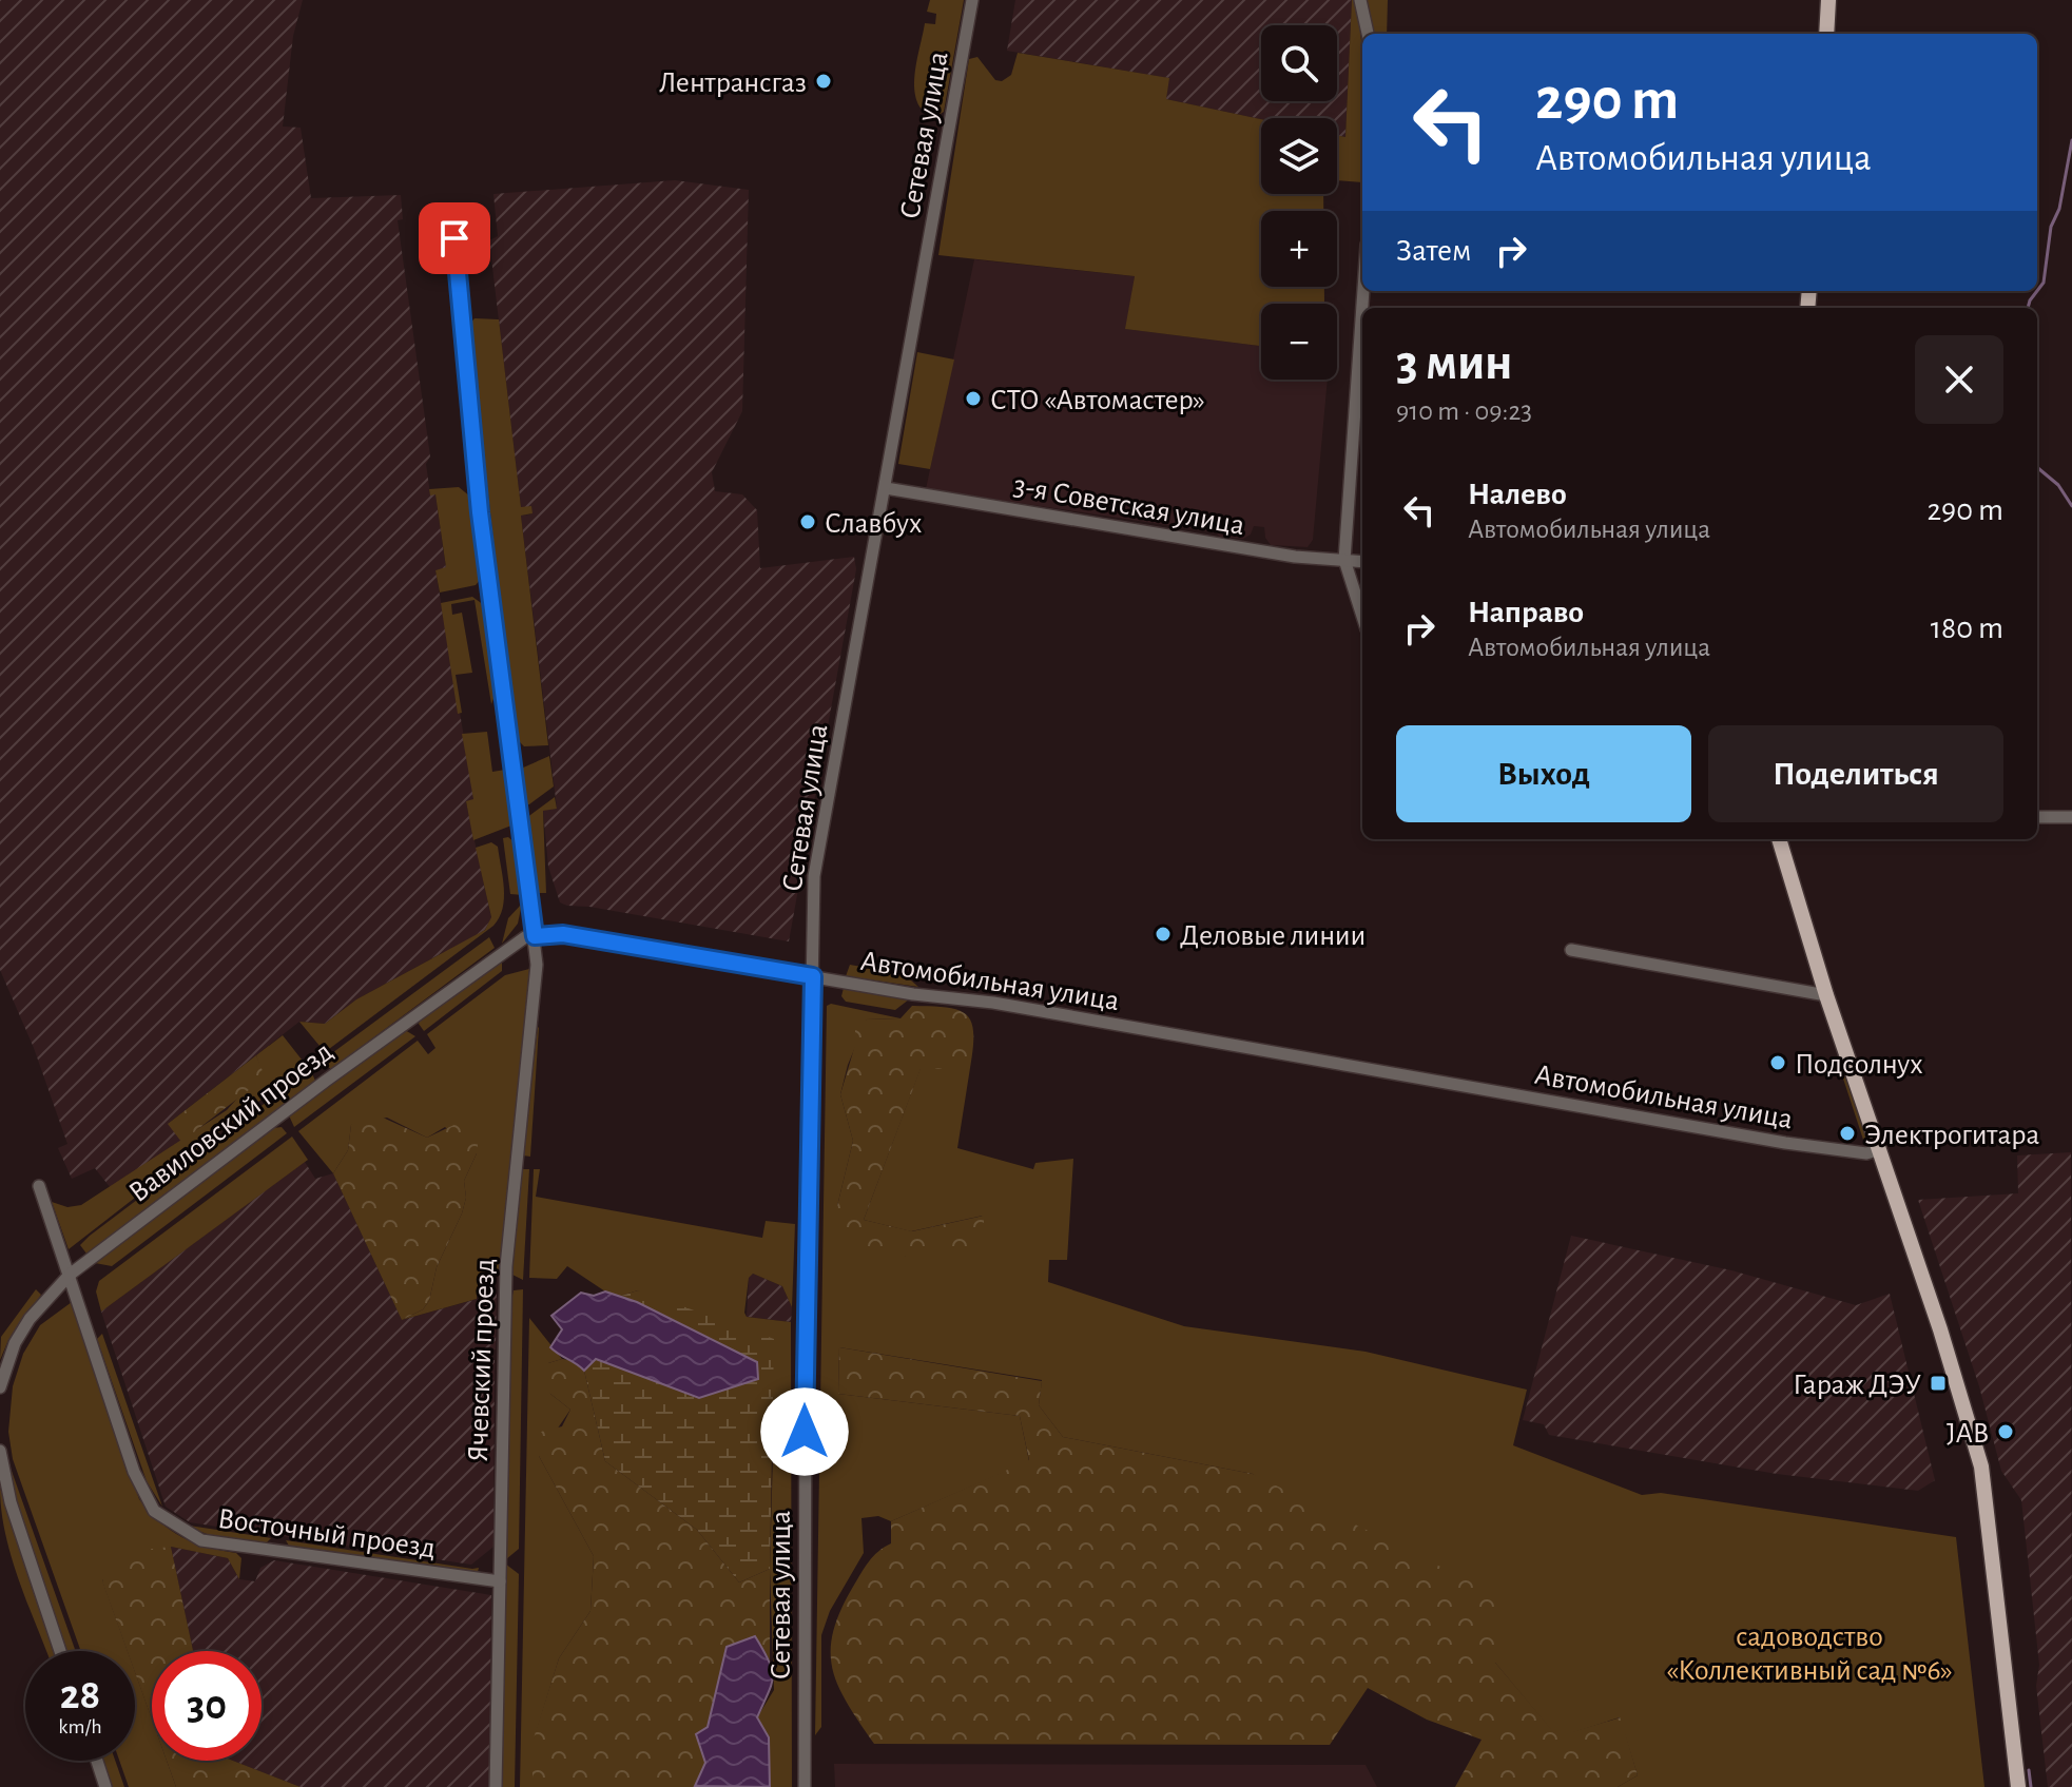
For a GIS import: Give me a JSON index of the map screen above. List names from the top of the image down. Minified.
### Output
{"streets":{"street":["Сетевая улица","3-я Советская улица","Автомобильная улица","Вавиловский проезд","Ячевский проезд","Восточный проезд"]},"crossings":[["Сетевая улица","3-я Советская улица"],["Сетевая улица","Автомобильная улица"],["Автомобильная улица","Вавиловский проезд"],["Автомобильная улица","Ячевский проезд"],["Вавиловский проезд","Ячевский проезд"],["Вавиловский проезд","Восточный проезд"],["Ячевский проезд","Восточный проезд"]],"parks":["садоводство «Коллективный сад №6»"],"places":{"other":["Лентрансгаз","СТО «Автомастер»","Славбух","Деловые линии","Подсолнух","Электрогитара","JAB"],"transit":["Гараж ДЭУ"]},"page":{"map_buttons":["+","−"],"turn":["290 m","Автомобильная улица"],"then":"Затем","heading":["3 мин","910 m · 09:23"],"list":[{"name":"Налево","note":"Автомобильная улица","value":"290 m"},{"name":"Направо","note":"Автомобильная улица","value":"180 m"}],"buttons":["Выход","Поделиться"],"speed":"28 km/h","limit":"30"}}
